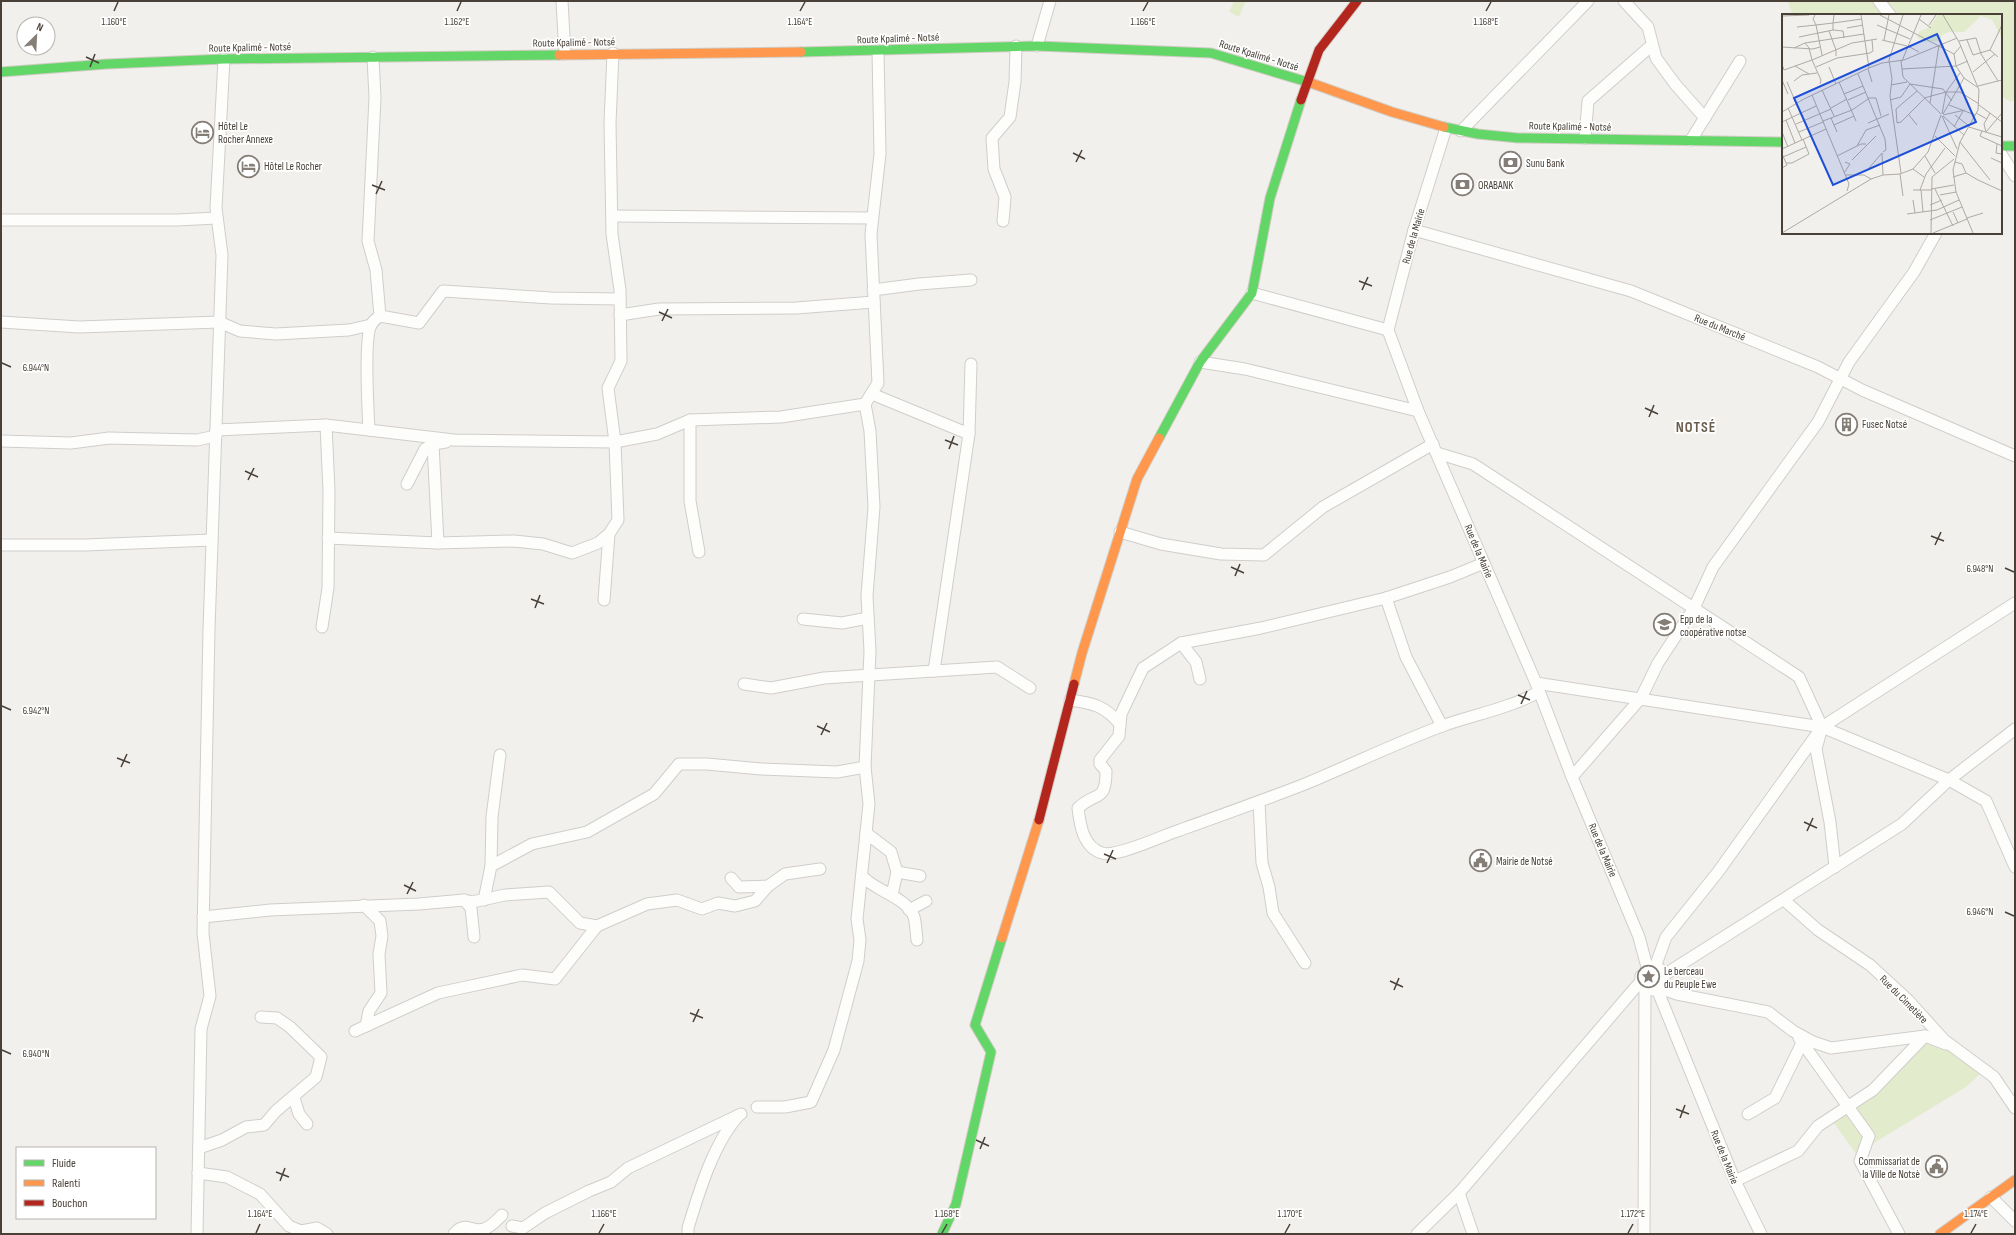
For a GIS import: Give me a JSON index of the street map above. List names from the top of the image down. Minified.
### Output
{"streets":{"main road":["Route Kpalimé - Notsé"],"street":["Rue de la Mairie","Rue du Marché","Rue du Cimetière"]},"crossings":[["Route Kpalimé - Notsé","Rue de la Mairie"],["Rue de la Mairie","Rue du Marché"]],"districts":["NOTSÉ"],"places":{"hotel":["Hôtel Le Rocher Annexe","Hôtel Le Rocher"],"bank":["Sunu Bank","ORABANK"],"building":["Fusec Notsé"],"school or university":["Epp de la coopérative notse"],"public building":["Mairie de Notsé","Commissariat de la Ville de Notsè"],"place":["Le berceau du Peuple Ewe"]},"legend":["Fluide","Ralenti","Bouchon"],"north":"top right","coordinates":["1.160°E","1.162°E","1.164°E","1.166°E","1.168°E","6.944°N","6.948°N","6.942°N","6.946°N","6.940°N","1.170°E","1.172°E","1.174°E"]}
